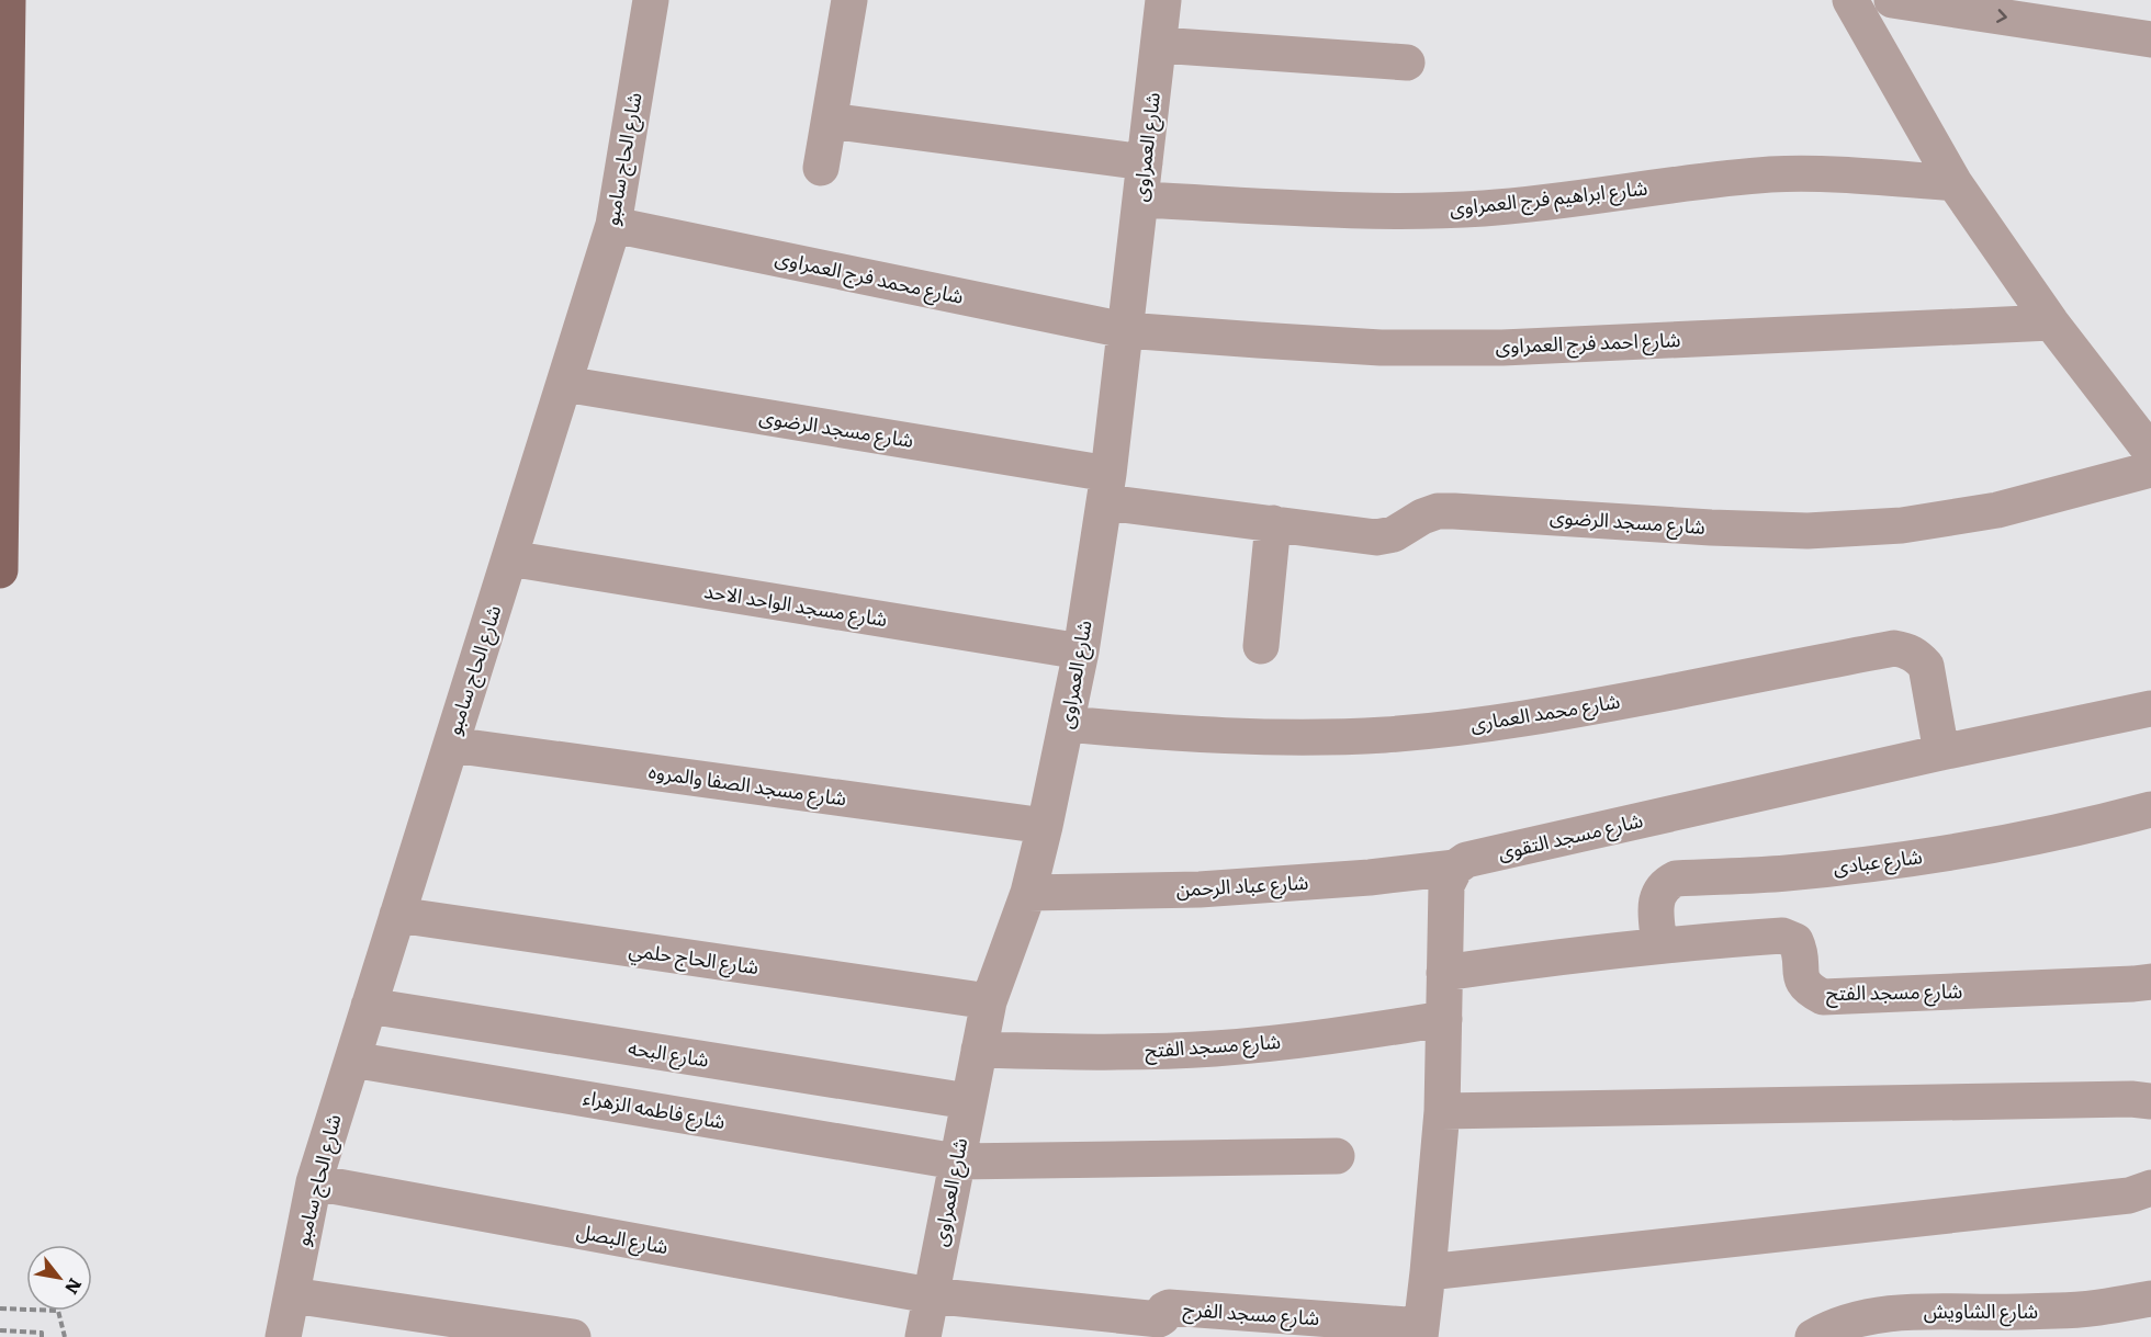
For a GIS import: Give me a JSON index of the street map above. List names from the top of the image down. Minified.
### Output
{"streets":{"street":["شارع العمراوى","شارع الحاج سامبو","شارع ابراهيم فرج العمراوى","شارع محمد فرج العمراوى","شارع احمد فرج العمراوى","شارع مسجد الرضوى","شارع مسجد الواحد الاحد","شارع محمد العمارى","شارع مسجد الصفا والمروه","شارع مسجد التقوى","شارع عبادى","شارع عباد الرحمن","شارع الحاج حلمي","شارع مسجد الفتح","شارع البحه","شارع فاطمه الزهراء","شارع البصل","شارع الشاويش","شارع مسجد الفرج"]},"crossings":[["شارع العمراوى","شارع ابراهيم فرج العمراوى"],["شارع العمراوى","شارع محمد فرج العمراوى"],["شارع العمراوى","شارع احمد فرج العمراوى"],["شارع العمراوى","شارع مسجد الرضوى"],["شارع العمراوى","شارع مسجد الواحد الاحد"],["شارع العمراوى","شارع محمد العمارى"],["شارع العمراوى","شارع مسجد الصفا والمروه"],["شارع العمراوى","شارع عباد الرحمن"],["شارع العمراوى","شارع الحاج حلمي"],["شارع العمراوى","شارع مسجد الفتح"],["شارع العمراوى","شارع البحه"],["شارع العمراوى","شارع فاطمه الزهراء"],["شارع العمراوى","شارع البصل"],["شارع العمراوى","شارع مسجد الفرج"],["شارع الحاج سامبو","شارع محمد فرج العمراوى"],["شارع الحاج سامبو","شارع مسجد الرضوى"],["شارع الحاج سامبو","شارع مسجد الواحد الاحد"],["شارع الحاج سامبو","شارع مسجد الصفا والمروه"],["شارع الحاج سامبو","شارع الحاج حلمي"],["شارع الحاج سامبو","شارع البحه"],["شارع الحاج سامبو","شارع فاطمه الزهراء"],["شارع الحاج سامبو","شارع البصل"],["شارع محمد فرج العمراوى","شارع احمد فرج العمراوى"],["شارع محمد العمارى","شارع مسجد التقوى"],["شارع مسجد التقوى","شارع عباد الرحمن"],["شارع عبادى","شارع مسجد الفتح"],["شارع البصل","شارع مسجد الفرج"]],"north":"bottom right"}
